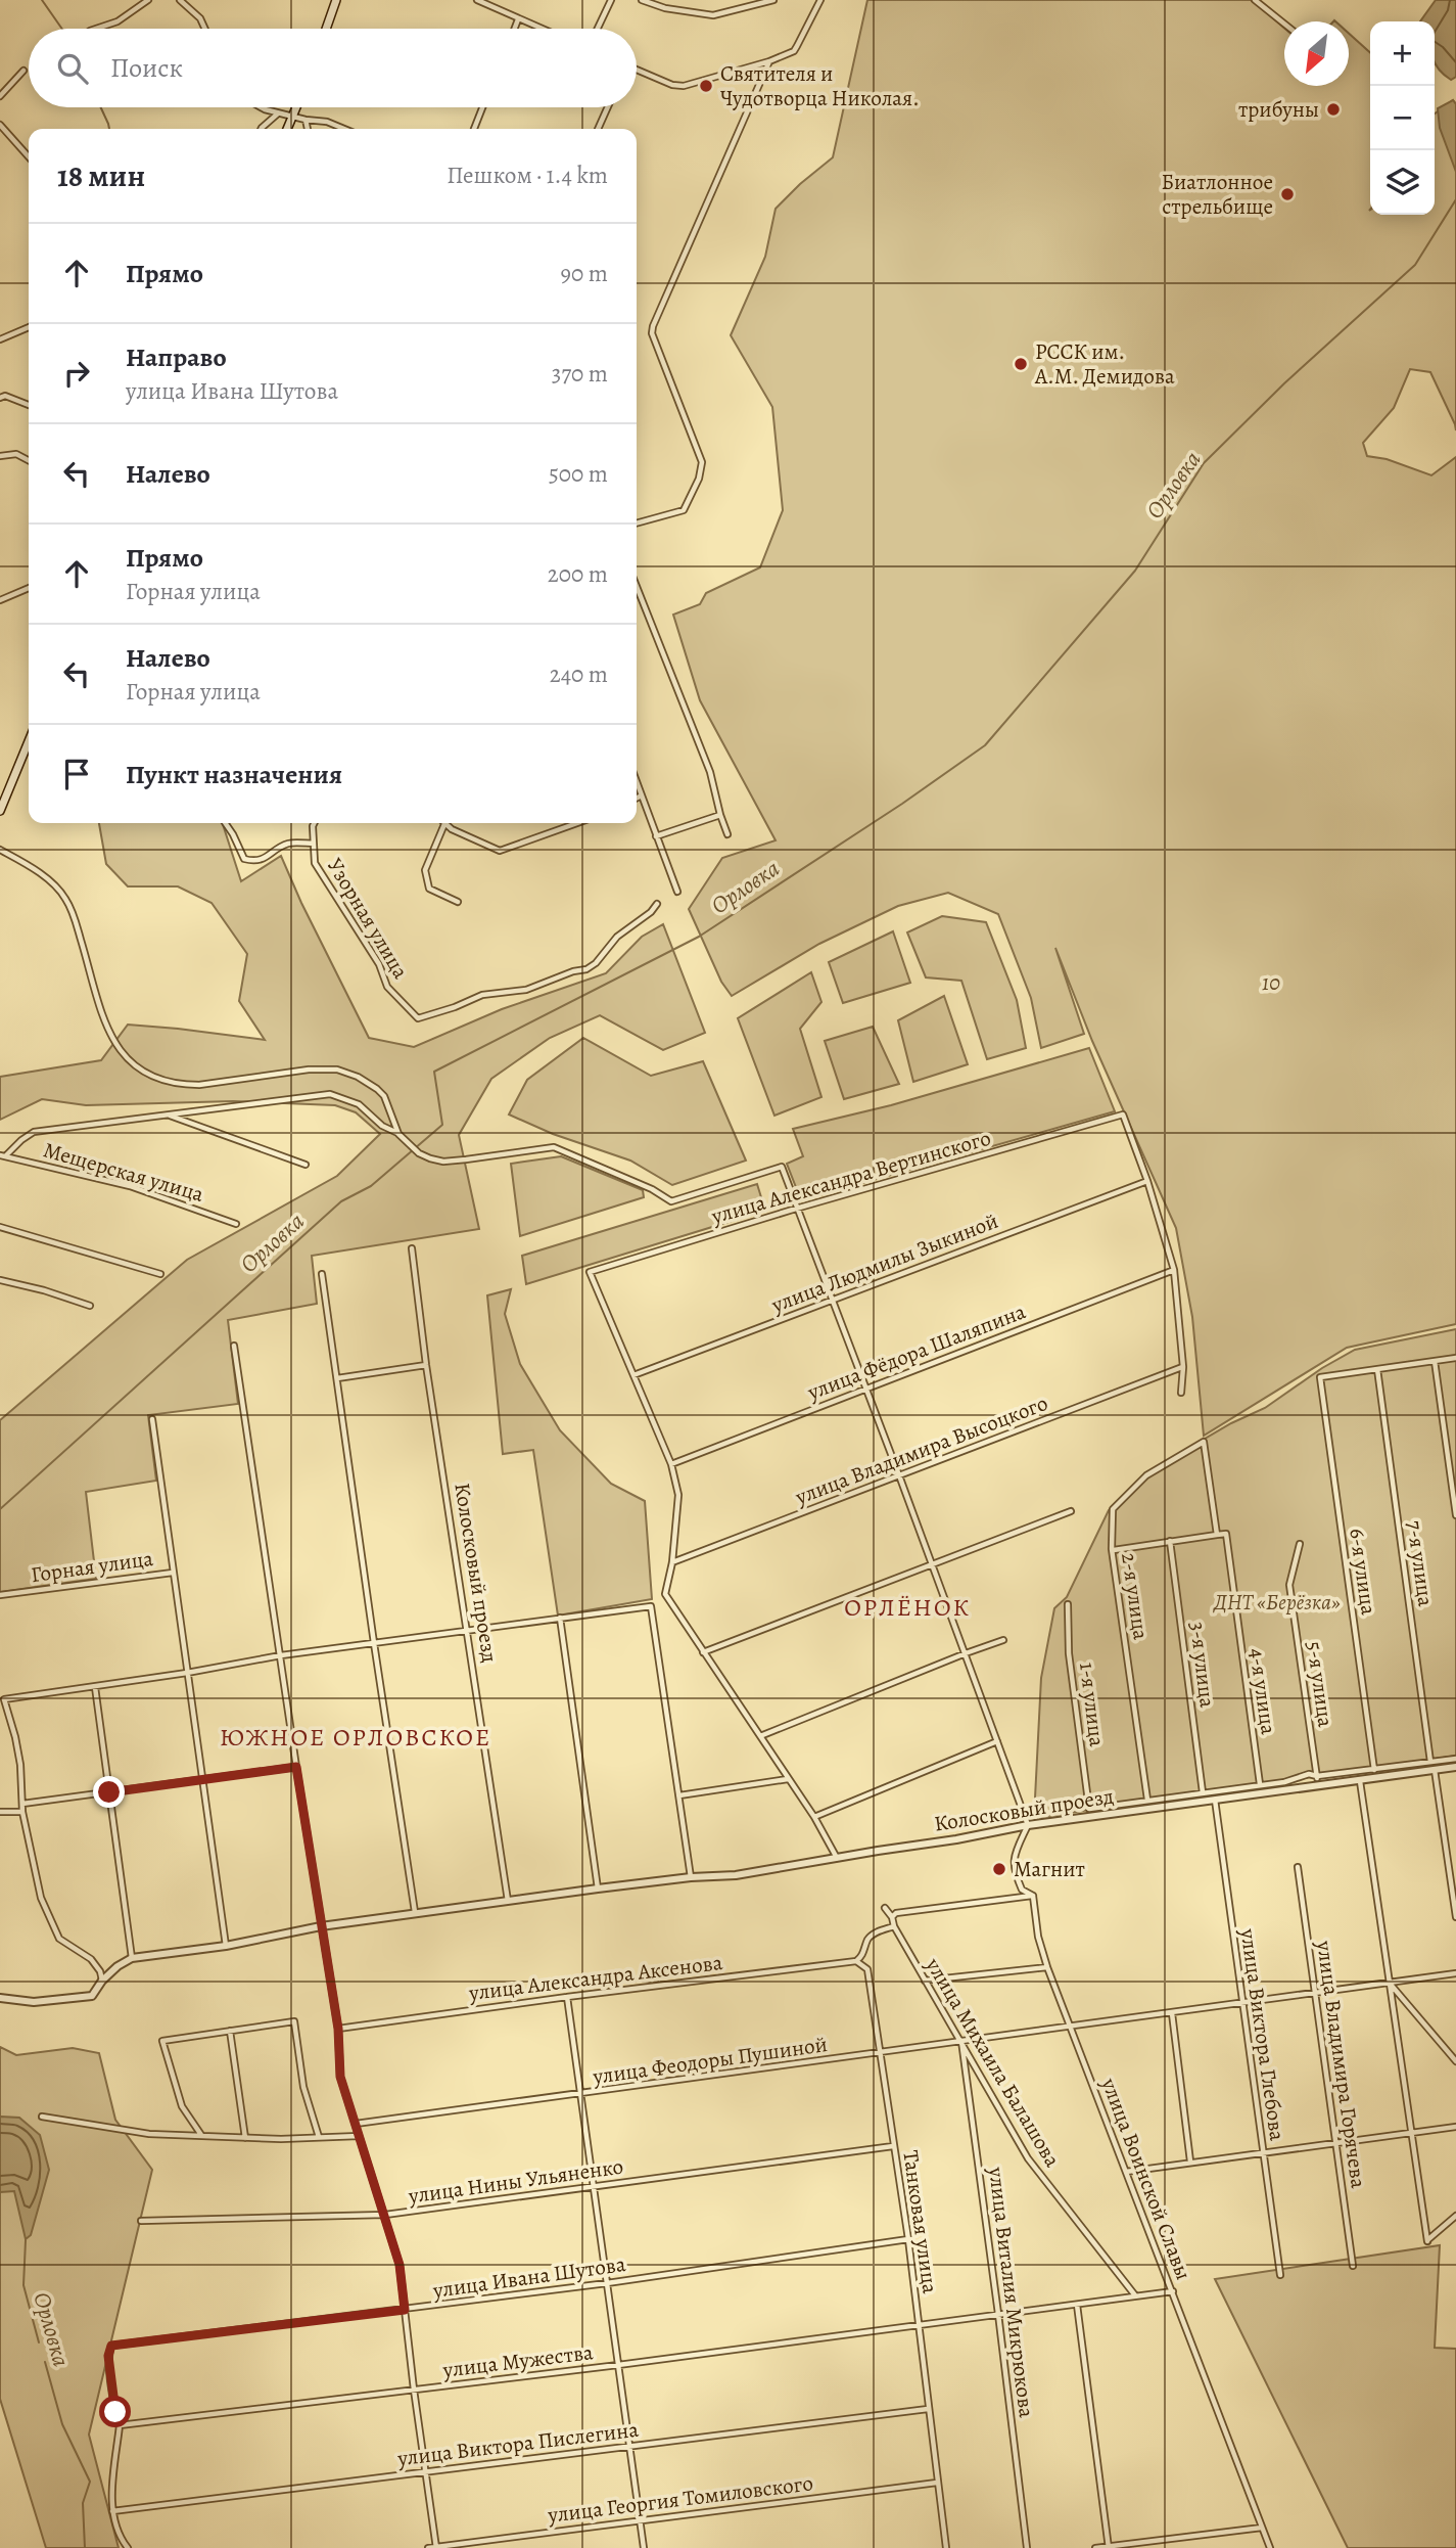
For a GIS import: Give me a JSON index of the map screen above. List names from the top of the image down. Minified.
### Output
{"streets":{"street":["Узорная улица","Мещерская улица","улица Александра Вертинского","улица Людмилы Зыкиной","улица Фёдора Шаляпина","улица Владимира Высоцкого","7-я улица","Горная улица","6-я улица","Колосковый проезд","2-я улица","3-я улица","5-я улица","4-я улица","1-я улица","улица Александра Аксенова","улица Виктора Глебова","улица Феодоры Пушиной","улица Михаила Балашова","улица Владимира Горячева","улица Воинской Славы","улица Нины Ульяненко","Танковая улица","улица Ивана Шутова","улица Виталия Микрюкова","улица Мужества","улица Виктора Пислегина","улица Георгия Томиловского"]},"crossings":[["улица Александра Вертинского","улица Людмилы Зыкиной"],["7-я улица","6-я улица"],["Горная улица","Колосковый проезд"],["Колосковый проезд","5-я улица"],["Колосковый проезд","улица Виктора Глебова"],["Колосковый проезд","улица Воинской Славы"],["2-я улица","4-я улица"],["2-я улица","1-я улица"],["улица Александра Аксенова","Танковая улица"],["улица Виктора Глебова","улица Феодоры Пушиной"],["улица Феодоры Пушиной","улица Михаила Балашова"],["улица Феодоры Пушиной","улица Владимира Горячева"],["улица Феодоры Пушиной","улица Воинской Славы"],["улица Феодоры Пушиной","Танковая улица"],["улица Феодоры Пушиной","улица Виталия Микрюкова"],["улица Михаила Балашова","улица Виталия Микрюкова"],["улица Михаила Балашова","улица Мужества"],["улица Воинской Славы","улица Мужества"],["улица Нины Ульяненко","Танковая улица"],["Танковая улица","улица Ивана Шутова"],["Танковая улица","улица Мужества"],["Танковая улица","улица Виктора Пислегина"],["Танковая улица","улица Георгия Томиловского"],["улица Ивана Шутова","улица Мужества"],["улица Виталия Микрюкова","улица Мужества"]],"districts":["ОРЛЁНОК","ЮЖНОЕ ОРЛОВСКОЕ"],"water":["Орловка"],"parks":["10","ДНТ «Берёзка»"],"places":["Святителя и Чудотворца Николая.","трибуны","Биатлонное стрельбище","РССК им. А.М. Демидова","Магнит"],"north":"bottom left","page":{"map_buttons":["+","−"],"search":"Поиск","heading":["18 мин","Пешком · 1.4 km"],"list":[["Прямо","90 m"],["Направо","улица Ивана Шутова","370 m"],["Налево","500 m"],["Прямо","Горная улица","200 m"],["Налево","Горная улица","240 m"],"Пункт назначения"]}}
